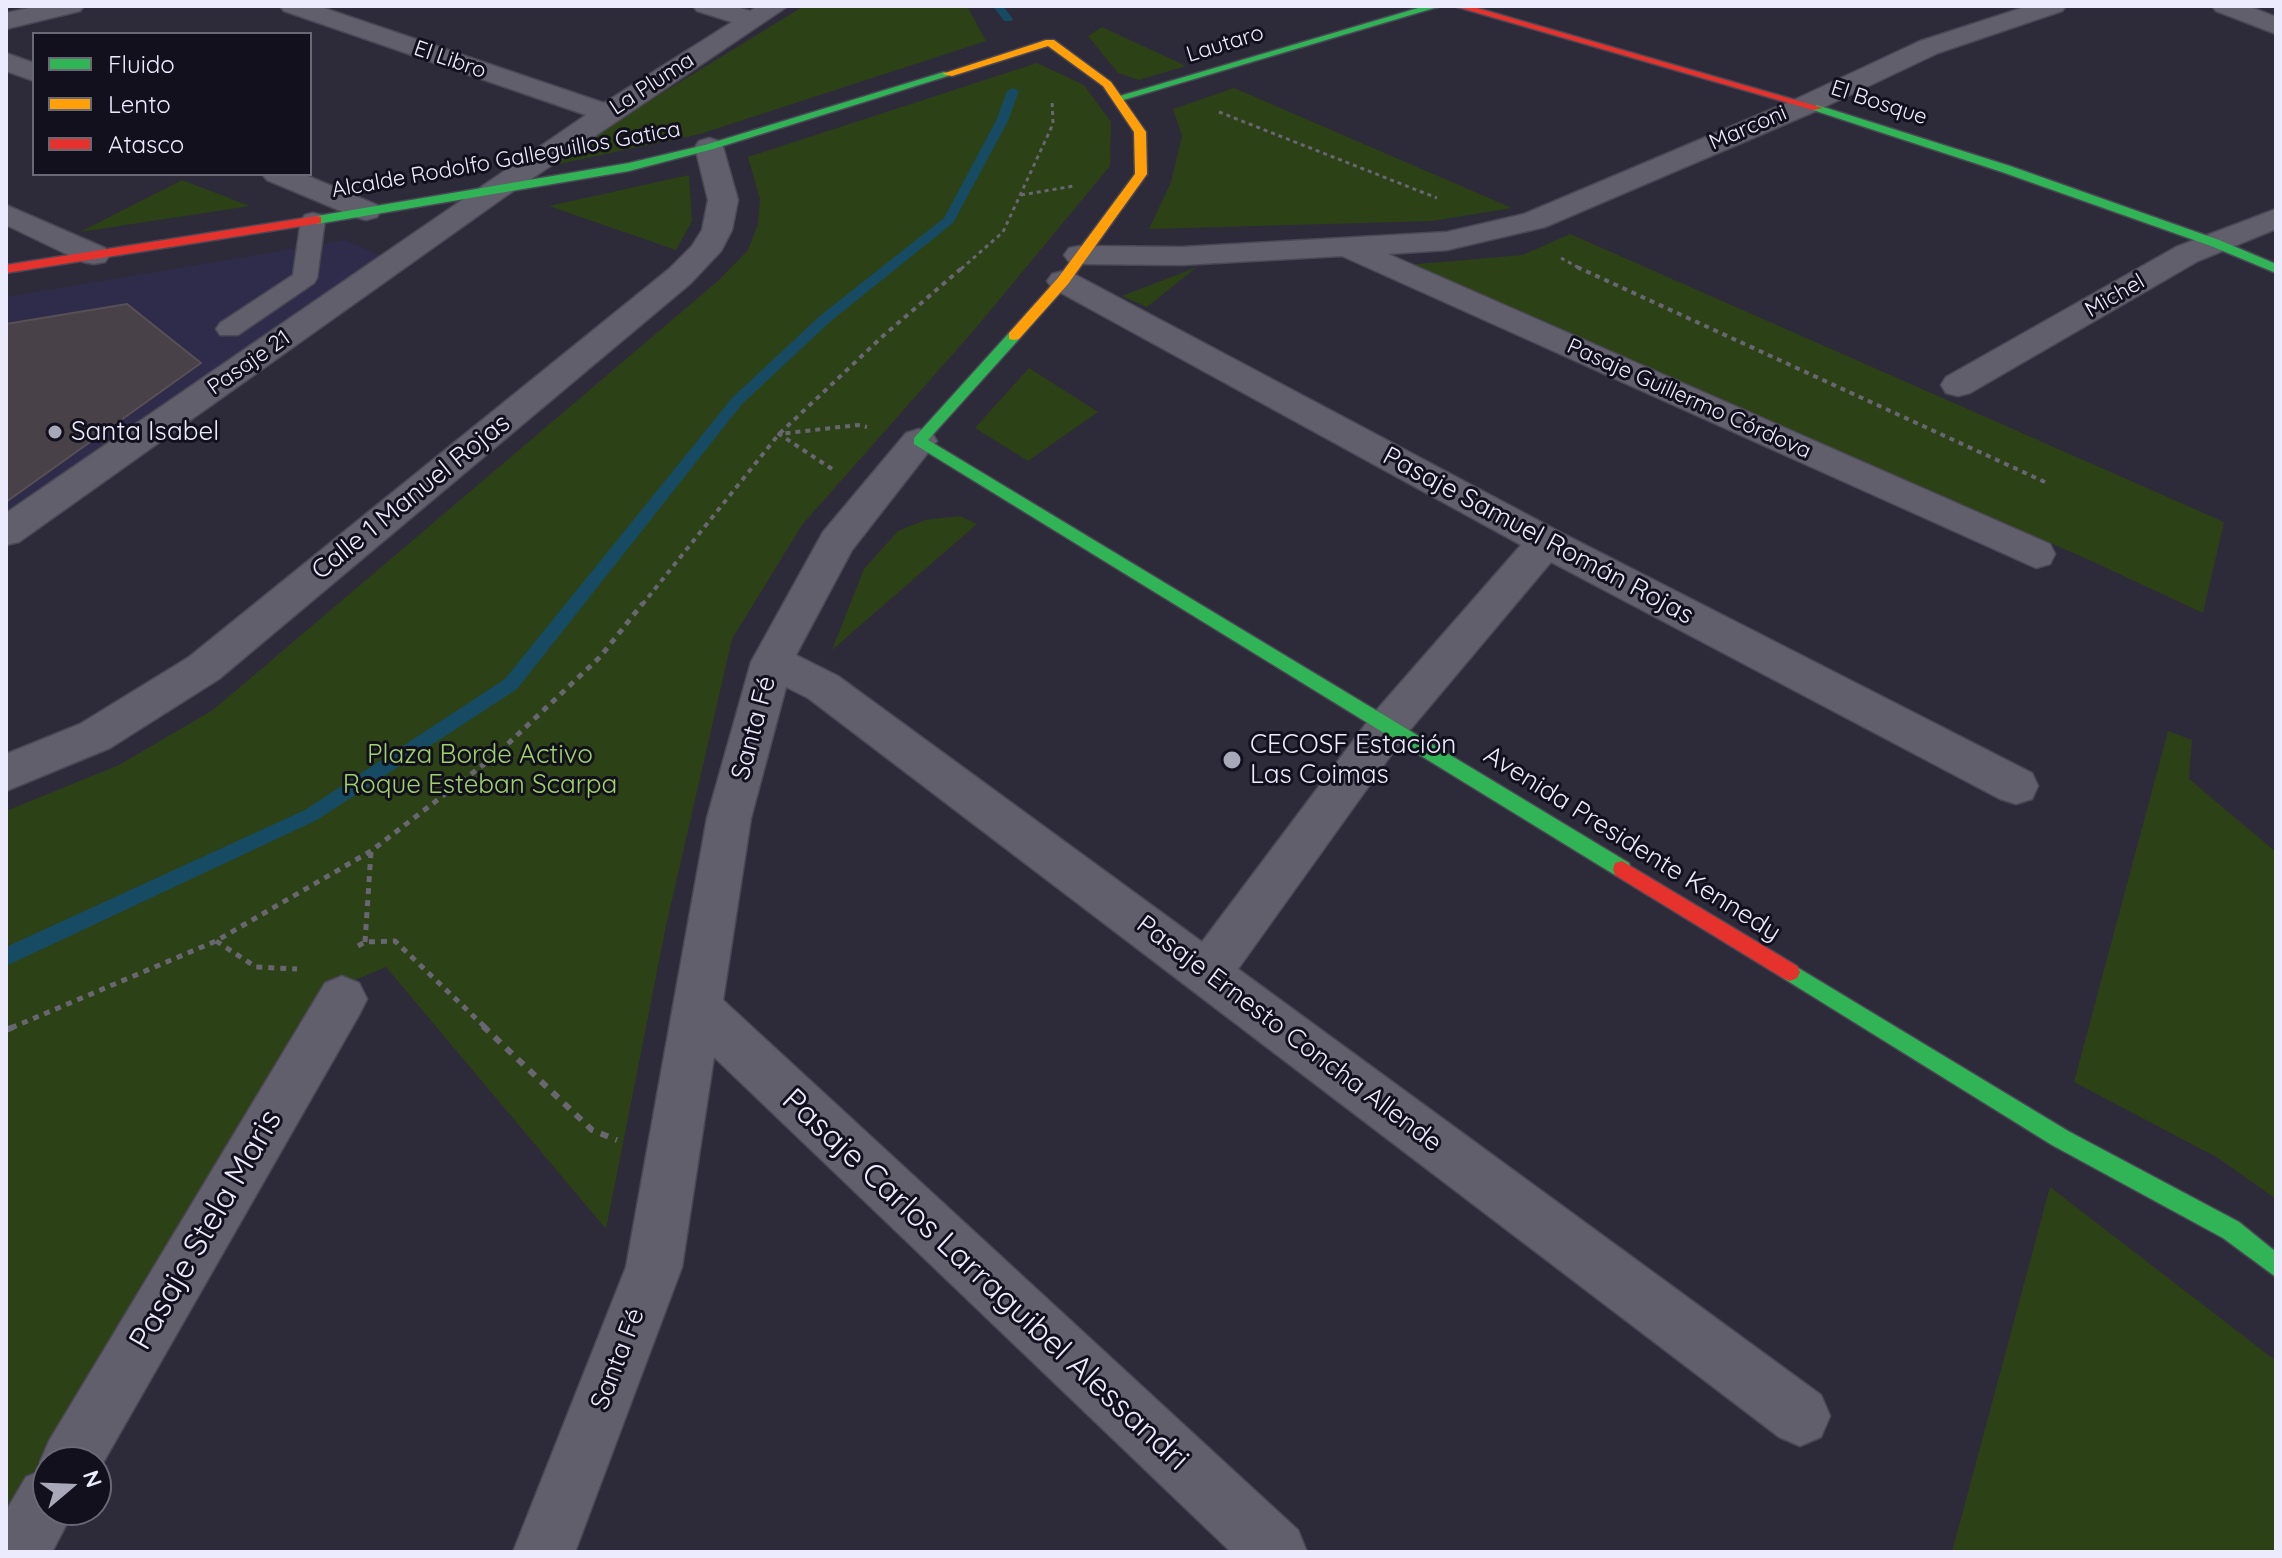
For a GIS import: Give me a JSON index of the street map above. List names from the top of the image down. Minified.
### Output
{"streets":{"street":["Lautaro","El Libro","La Pluma","El Bosque","Marconi","Alcalde Rodolfo Galleguillos Gatica","Michel","Pasaje 21","Pasaje Guillermo Córdova","Calle 1 Manuel Rojas","Pasaje Samuel Román Rojas","Santa Fé","Avenida Presidente Kennedy","Pasaje Ernesto Concha Allende","Pasaje Stela Maris","Pasaje Carlos Larraguibel Alessandri"]},"crossings":[["Lautaro","Santa Fé"],["El Libro","La Pluma"],["La Pluma","Alcalde Rodolfo Galleguillos Gatica"],["La Pluma","Pasaje 21"],["El Bosque","Marconi"],["El Bosque","Michel"],["Marconi","Pasaje Guillermo Córdova"],["Marconi","Pasaje Samuel Román Rojas"],["Marconi","Santa Fé"],["Alcalde Rodolfo Galleguillos Gatica","Pasaje 21"],["Alcalde Rodolfo Galleguillos Gatica","Calle 1 Manuel Rojas"],["Alcalde Rodolfo Galleguillos Gatica","Santa Fé"],["Pasaje Samuel Román Rojas","Santa Fé"],["Santa Fé","Avenida Presidente Kennedy"],["Santa Fé","Pasaje Ernesto Concha Allende"],["Santa Fé","Pasaje Carlos Larraguibel Alessandri"]],"parks":["Plaza Borde Activo Roque Esteban Scarpa"],"places":["Santa Isabel","CECOSF Estación Las Coimas"],"legend":["Fluido","Lento","Atasco"],"north":"right"}
